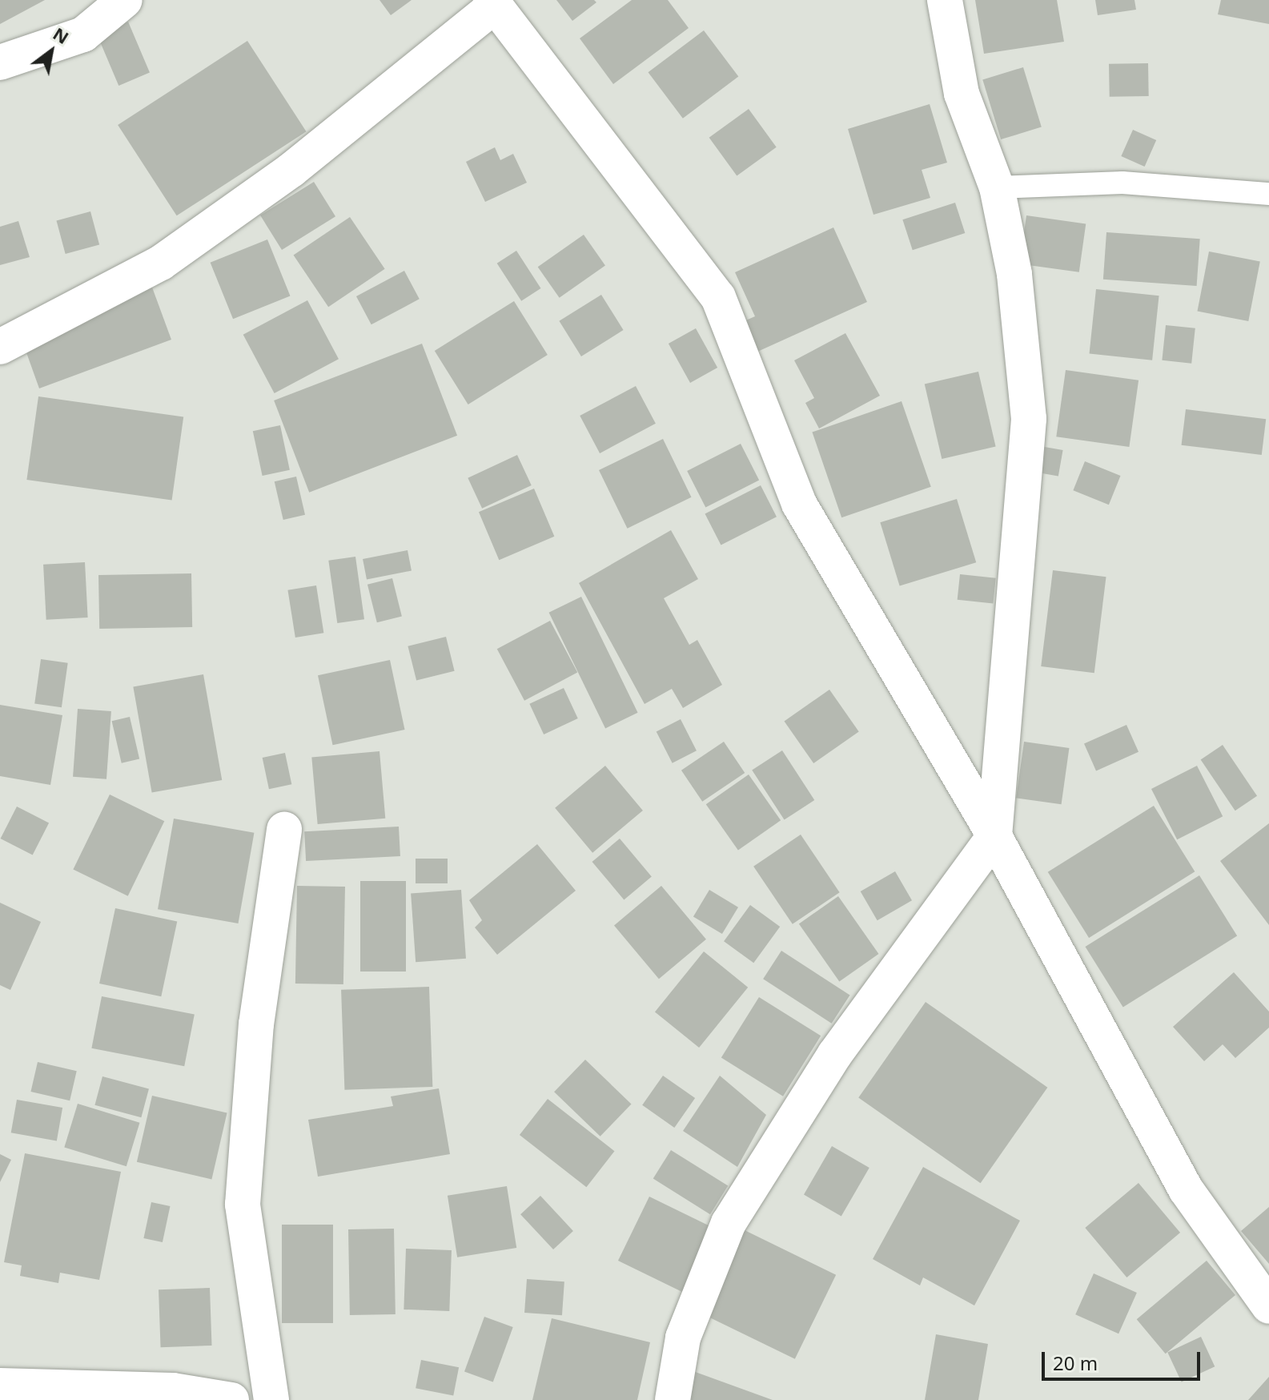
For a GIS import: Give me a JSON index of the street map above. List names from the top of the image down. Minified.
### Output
{"scale_bar":"20 m","north":"top right"}
